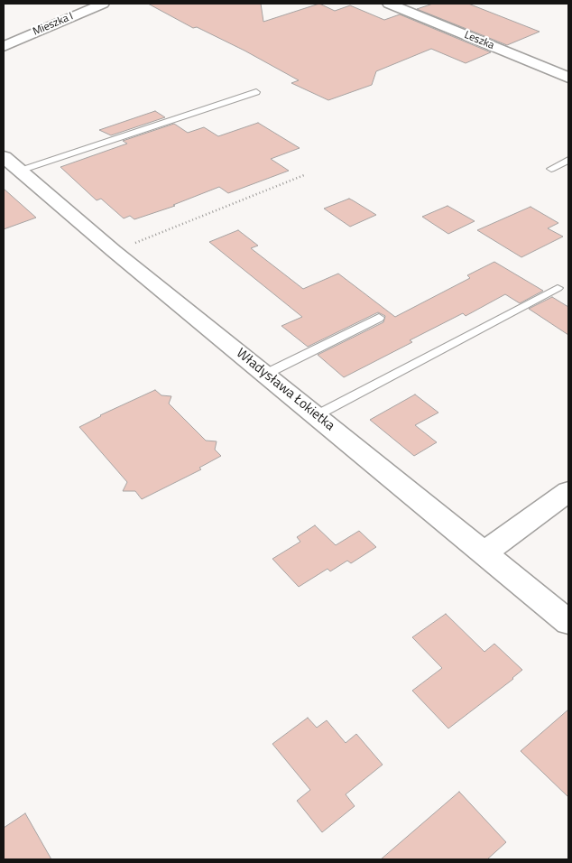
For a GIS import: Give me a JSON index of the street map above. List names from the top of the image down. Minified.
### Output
{"streets":{"street":["Mieszka I","Leszka","Władysława Łokietka"]}}
